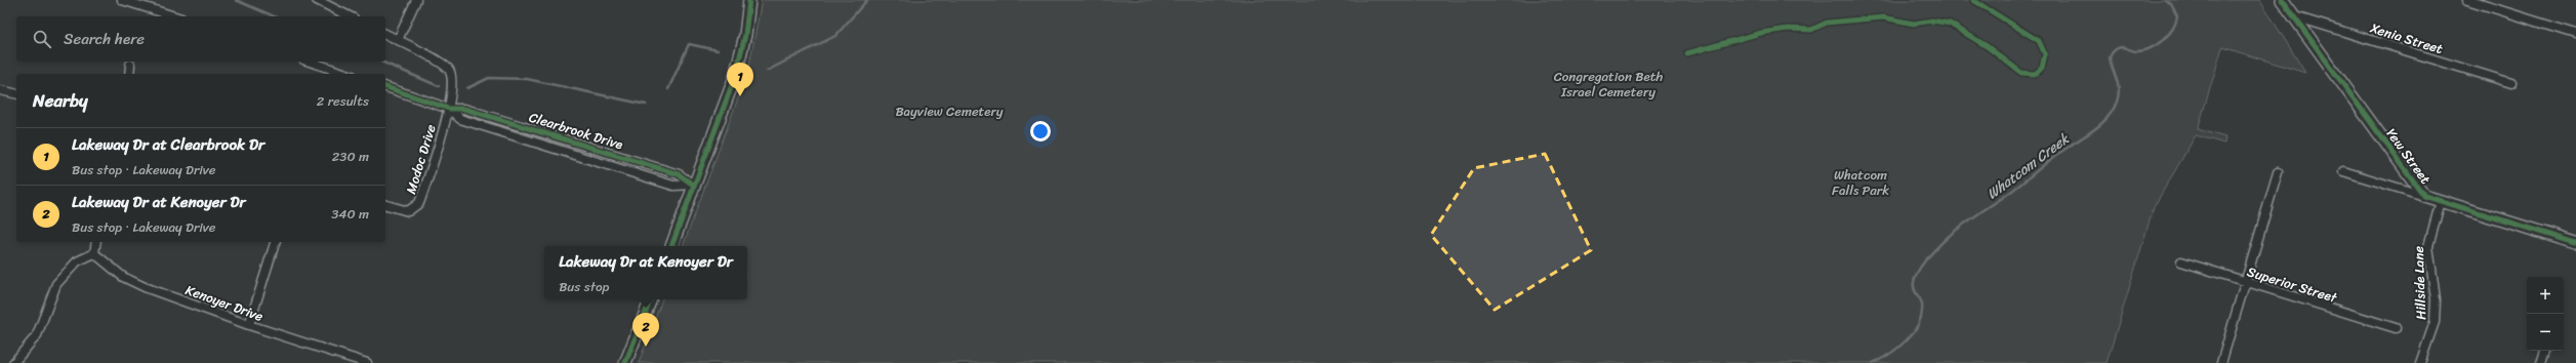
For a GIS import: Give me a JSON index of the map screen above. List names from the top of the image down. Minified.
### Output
{"streets":{"street":["Xenia Street","Clearbrook Drive","Yew Street","Modoc Drive","Hillside Lane","Superior Street","Kenoyer Drive"]},"crossings":[["Xenia Street","Yew Street"],["Clearbrook Drive","Modoc Drive"],["Yew Street","Hillside Lane"]],"water":["Whatcom Creek"],"parks":["Congregation Beth Israel Cemetery","Bayview Cemetery","Whatcom Falls Park"],"page":{"search":"Search here","pins":["1","2"],"heading":["Nearby","2 results"],"list":[{"mark":"1","name":"Lakeway Dr at Clearbrook Dr","note":"Bus stop · Lakeway Drive","value":"230 m"},{"mark":"2","name":"Lakeway Dr at Kenoyer Dr","note":"Bus stop · Lakeway Drive","value":"340 m"}],"popup":["Lakeway Dr at Kenoyer Dr","Bus stop"],"map_buttons":["+","−"]}}
